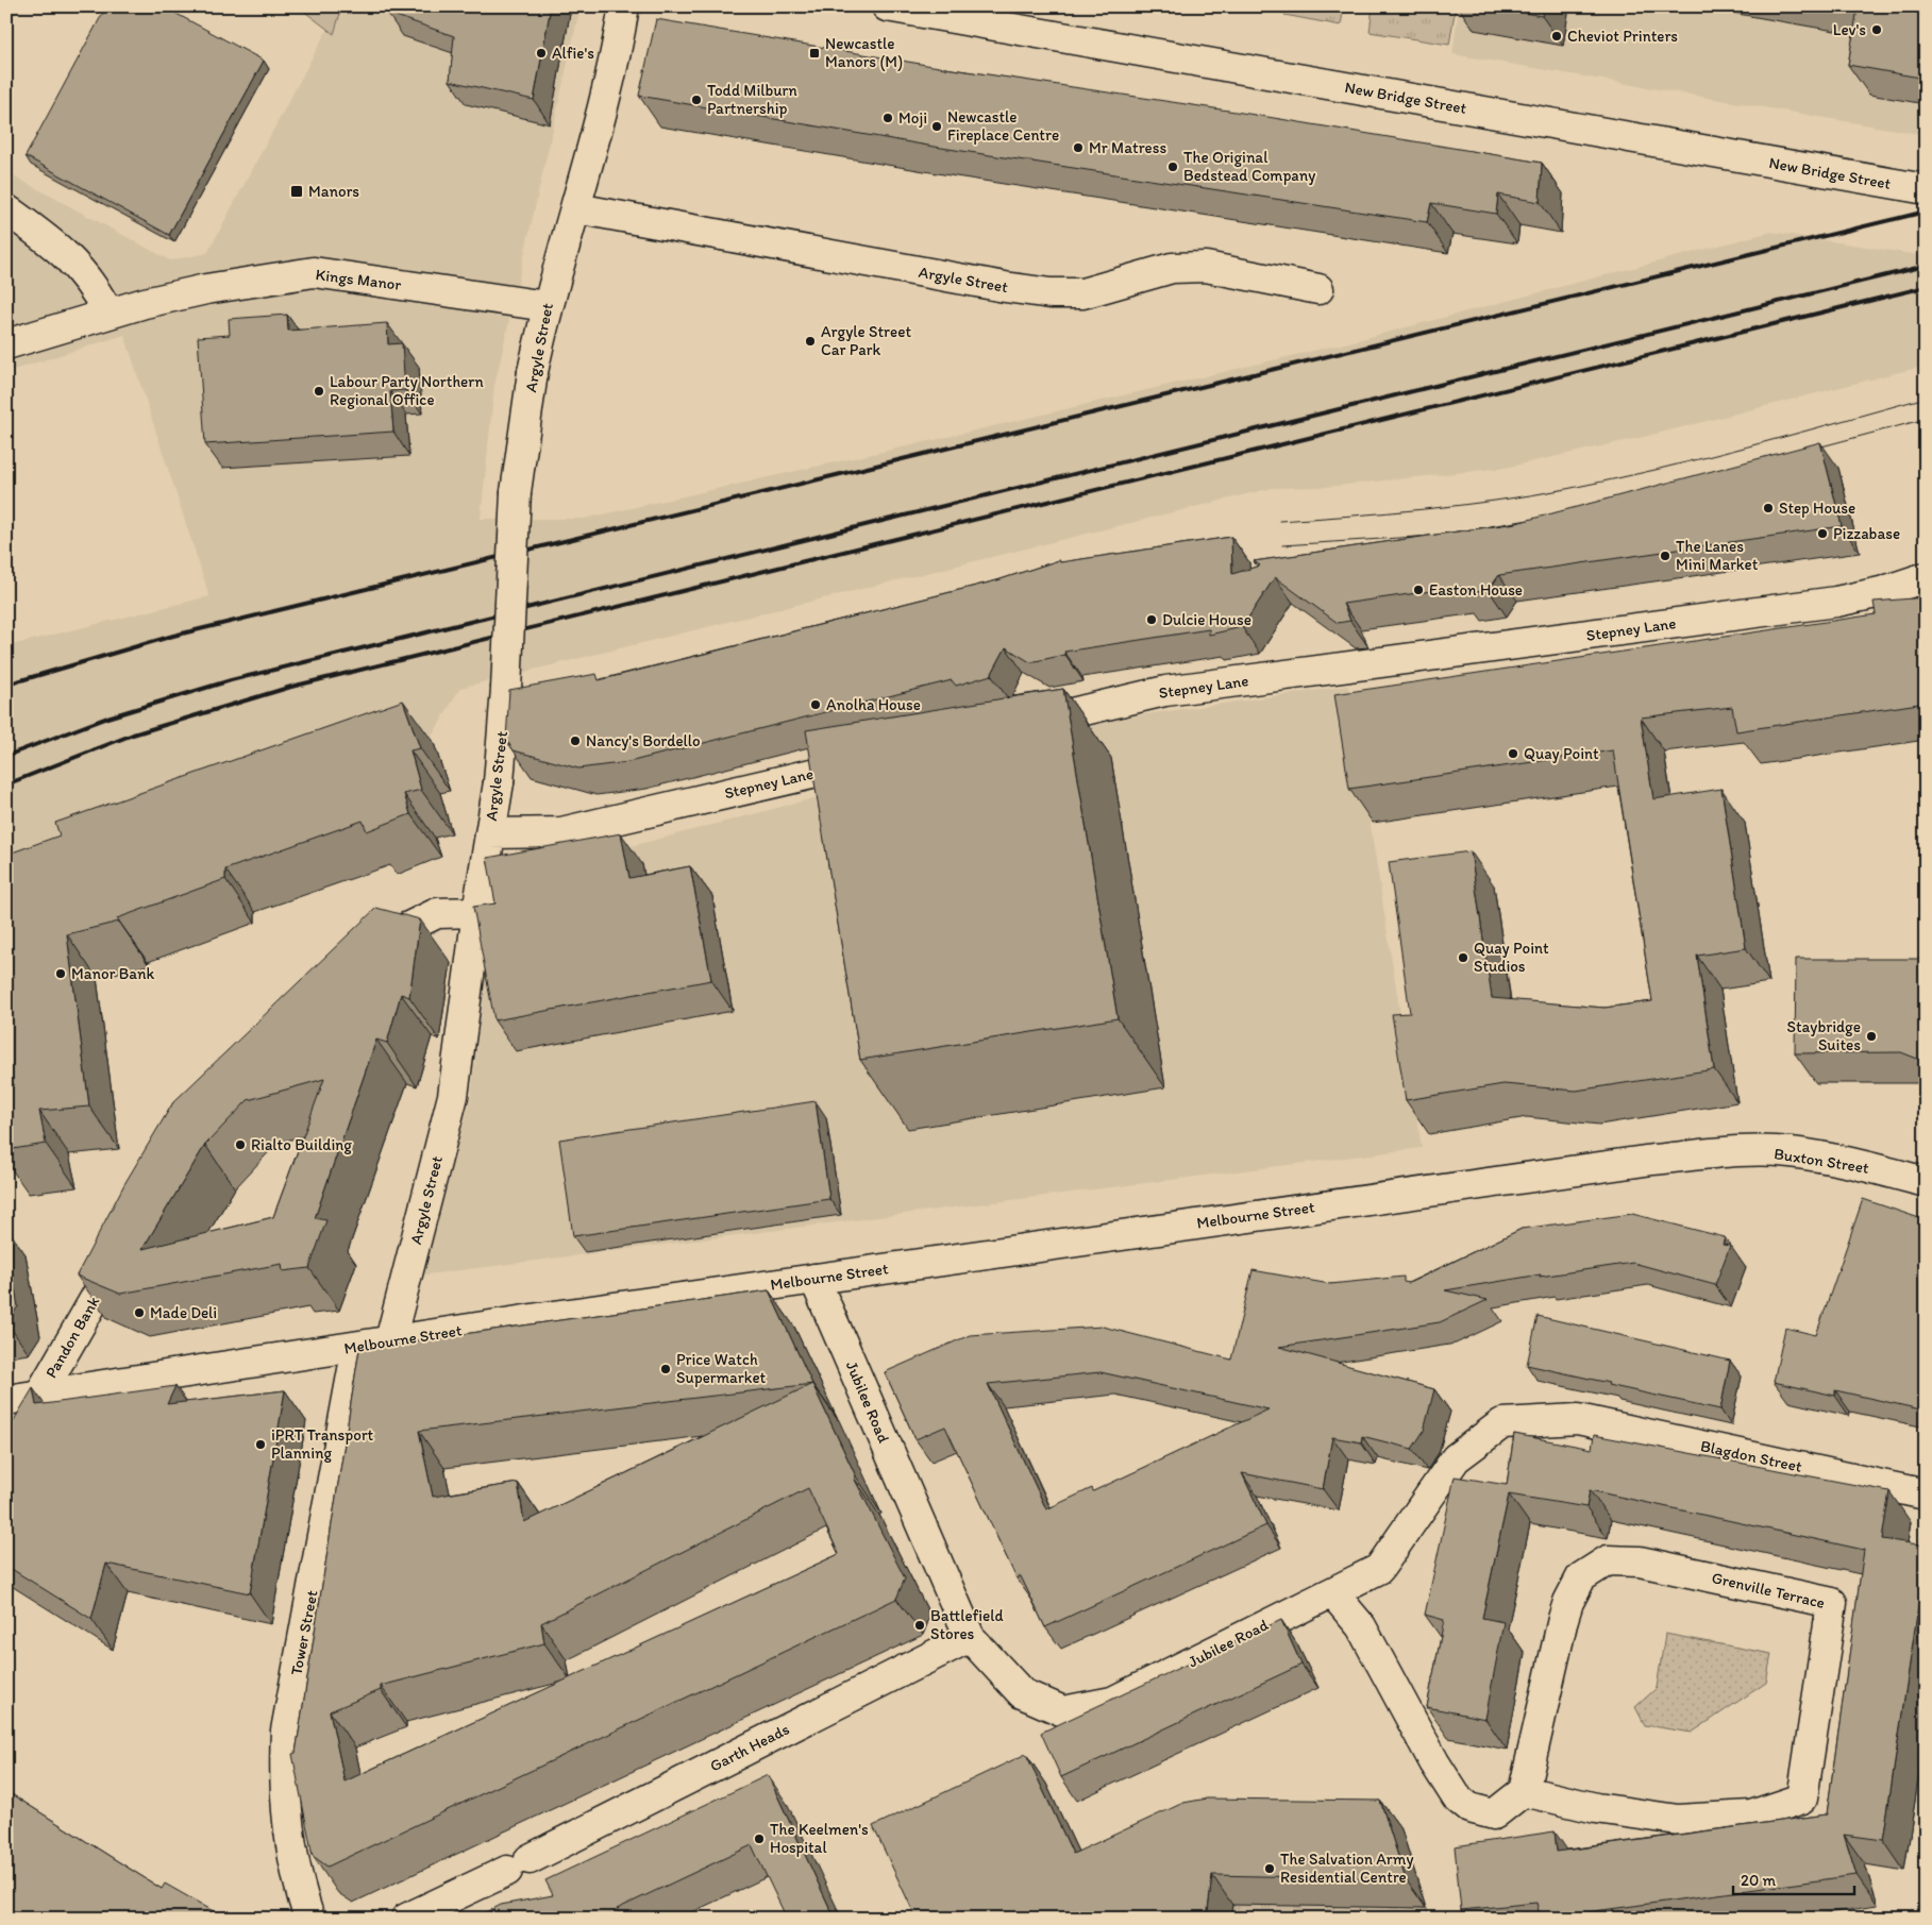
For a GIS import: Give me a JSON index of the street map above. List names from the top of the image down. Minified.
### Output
{"streets":{"street":["New Bridge Street","Kings Manor","Argyle Street","Stepney Lane","Buxton Street","Melbourne Street","Pandon Bank","Jubilee Road","Blagdon Street","Grenville Terrace","Tower Street","Garth Heads"]},"crossings":[["Kings Manor","Argyle Street"],["Argyle Street","Stepney Lane"],["Argyle Street","Melbourne Street"],["Buxton Street","Melbourne Street"],["Melbourne Street","Pandon Bank"],["Melbourne Street","Jubilee Road"],["Melbourne Street","Tower Street"],["Jubilee Road","Blagdon Street"],["Jubilee Road","Garth Heads"]],"places":{"other":["Lev's","Cheviot Printers","Alfie's","Todd Milburn Partnership","Moji","Newcastle Fireplace Centre","Mr Matress","The Original Bedstead Company","Argyle Street Car Park","Labour Party Northern Regional Office","Step House","Pizzabase","The Lanes Mini Market","Easton House","Dulcie House","Anolha House","Nancy's Bordello","Quay Point","Quay Point Studios","Manor Bank","Staybridge Suites","Rialto Building","Made Deli","Price Watch Supermarket","iPRT Transport Planning","Battlefield Stores","The Keelmen's Hospital","The Salvation Army Residential Centre"],"transit":["Newcastle Manors (M)","Manors"]},"scale_bar":"20 m"}
